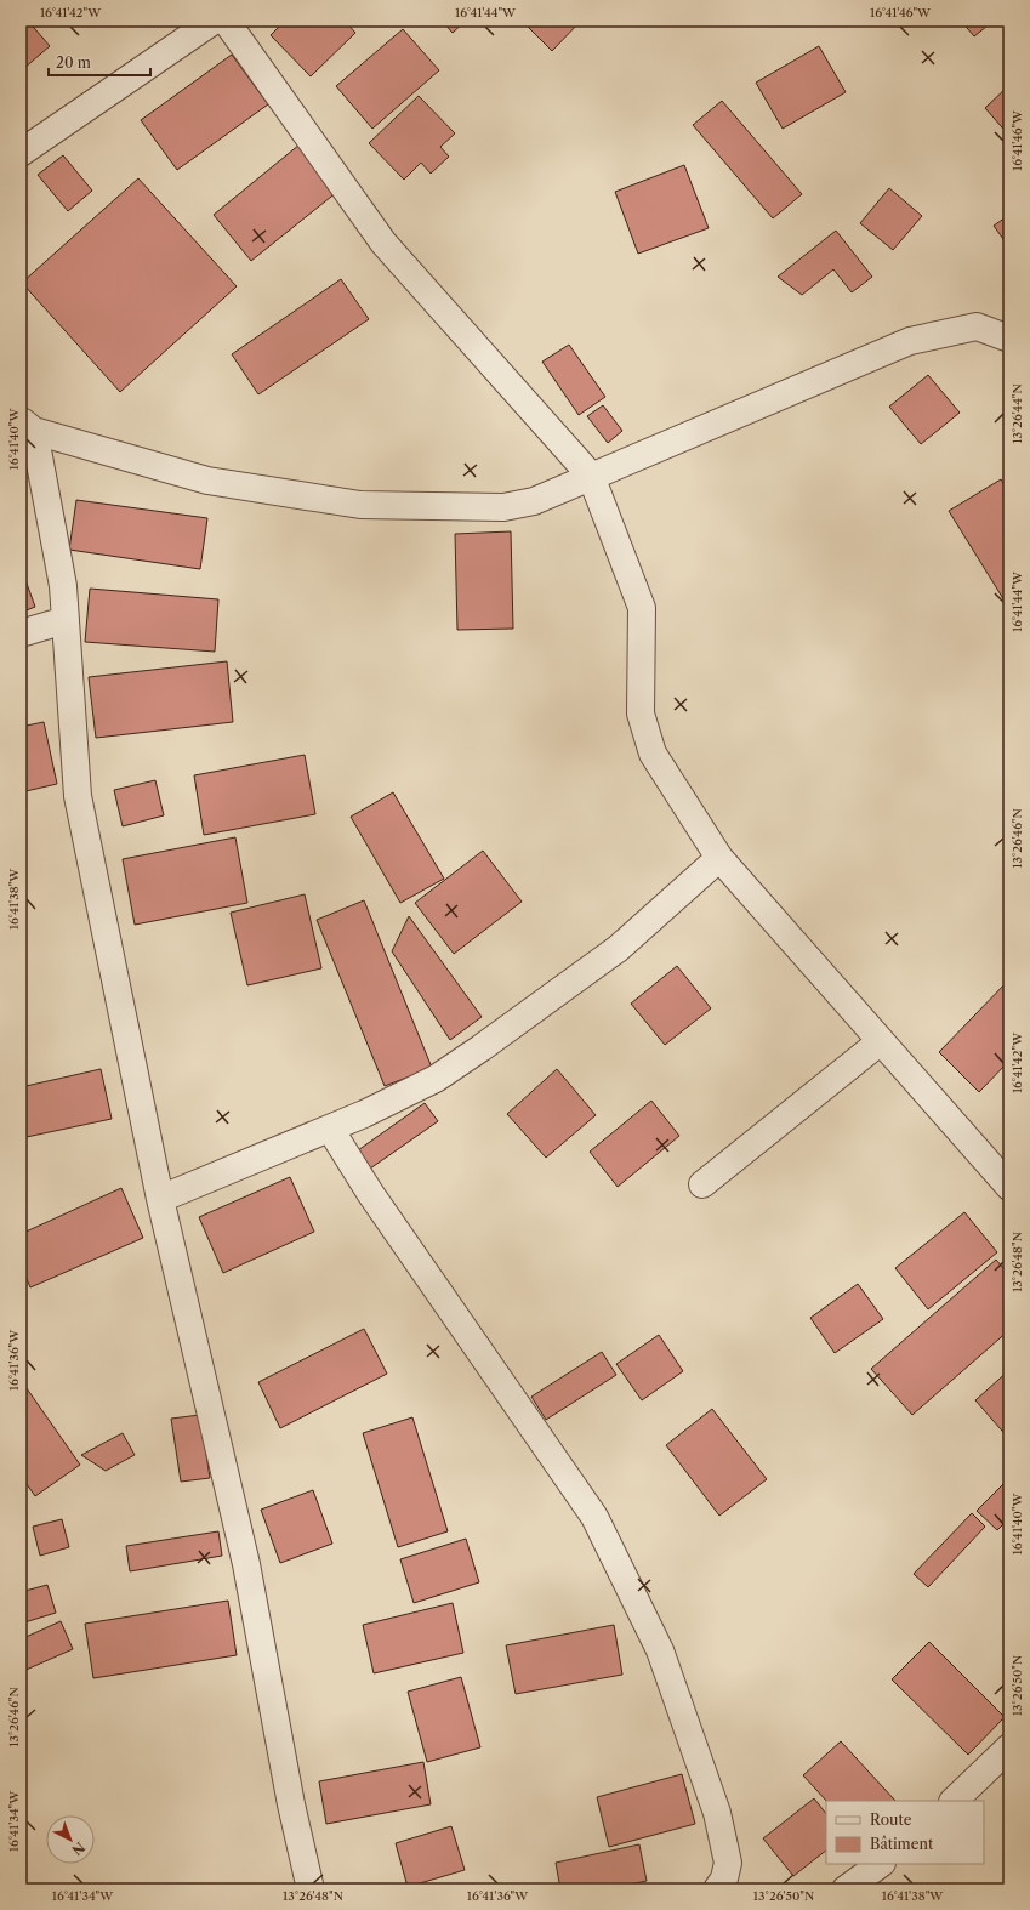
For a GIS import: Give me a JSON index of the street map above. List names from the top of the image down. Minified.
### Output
{"legend":["Route","Bâtiment"],"scale_bar":"20 m","north":"bottom right","coordinates":["16°41'42\"W","16°41'44\"W","16°41'46\"W","13°26'44\"N","16°41'40\"W","13°26'46\"N","16°41'38\"W","13°26'48\"N","16°41'36\"W","13°26'50\"N","16°41'34\"W"]}
